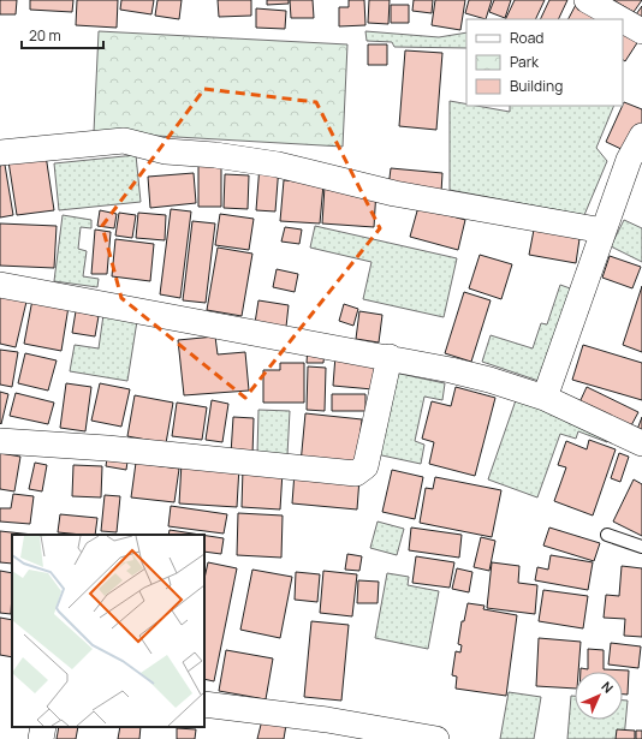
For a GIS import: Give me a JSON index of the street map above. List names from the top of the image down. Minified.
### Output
{"legend":["Road","Park","Building"],"scale_bar":"20 m","north":"top right"}
